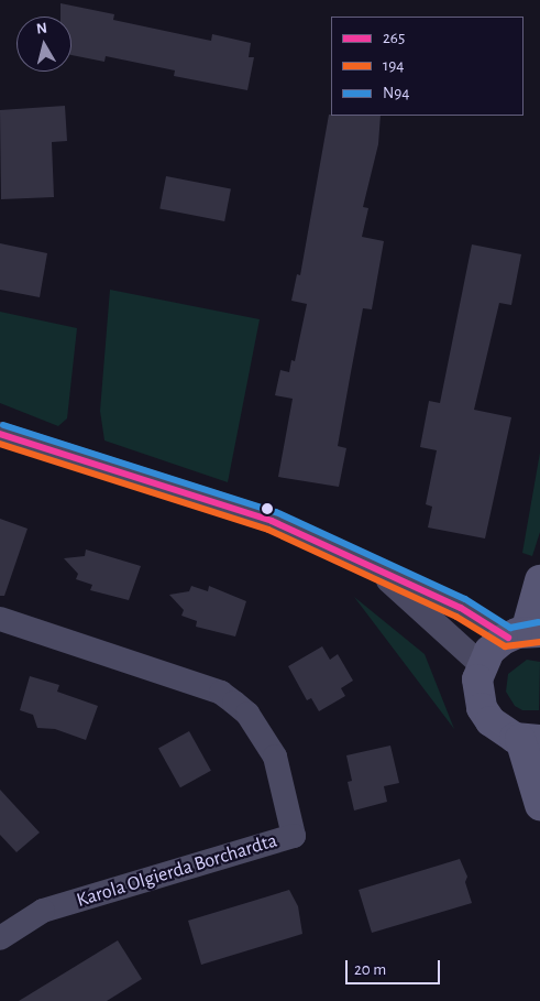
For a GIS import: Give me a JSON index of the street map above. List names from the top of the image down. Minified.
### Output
{"streets":{"street":["Karola Olgierda Borchardta"]},"lines":["transit line N94","transit line 265","transit line 194"],"legend":["265","194","N94"],"scale_bar":"20 m","north":"top"}
